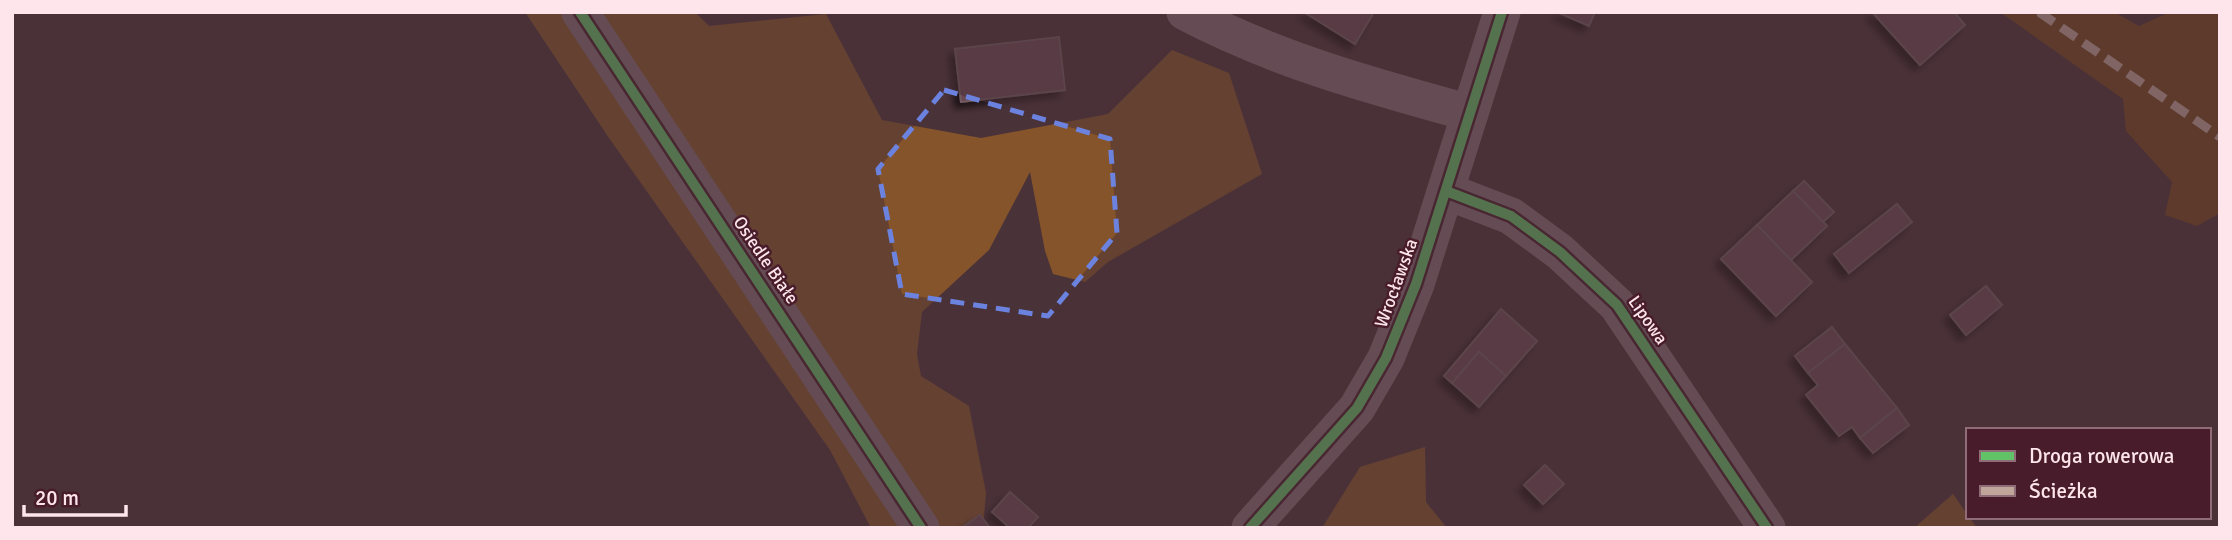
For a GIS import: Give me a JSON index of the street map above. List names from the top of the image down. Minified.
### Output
{"streets":{"street":["Osiedle Białe","Wrocławska","Lipowa"]},"crossings":[["Wrocławska","Lipowa"]],"legend":["Droga rowerowa","Ścieżka"],"scale_bar":"20 m"}
